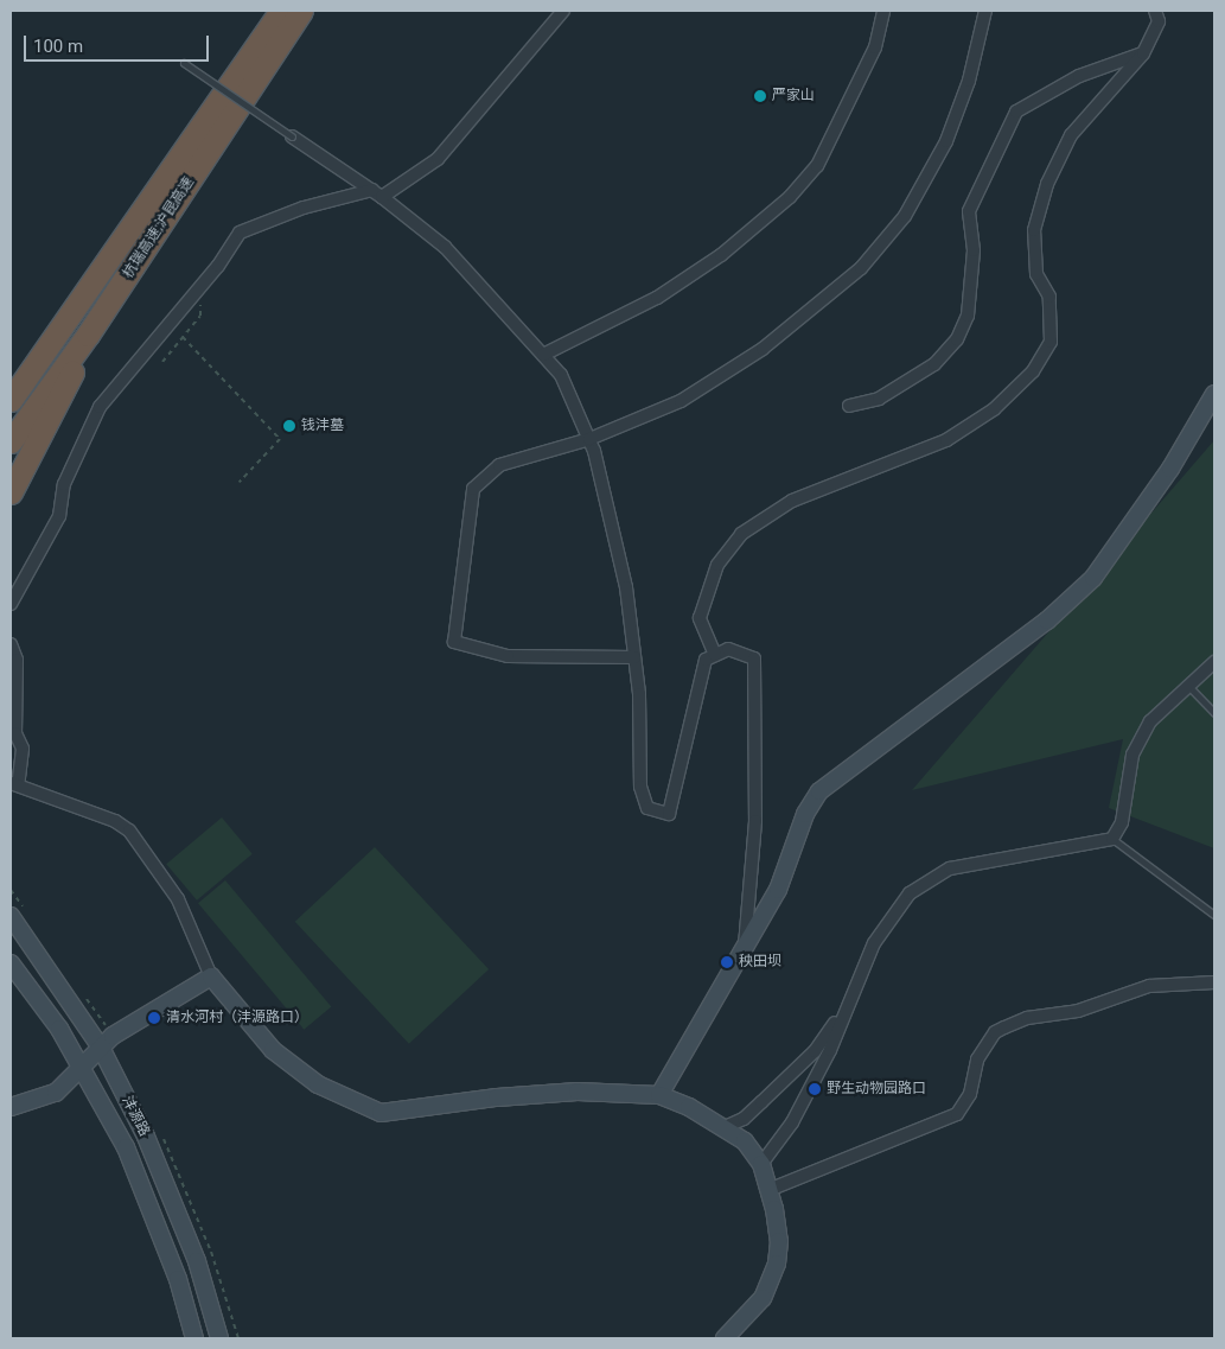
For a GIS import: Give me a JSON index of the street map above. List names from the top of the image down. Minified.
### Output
{"streets":{"highway":["杭瑞高速;沪昆高速"],"street":["沣源路"]},"places":["严家山","钱沣墓","秧田坝","清水河村（沣源路口）","野生动物园路口"],"scale_bar":"100 m"}
